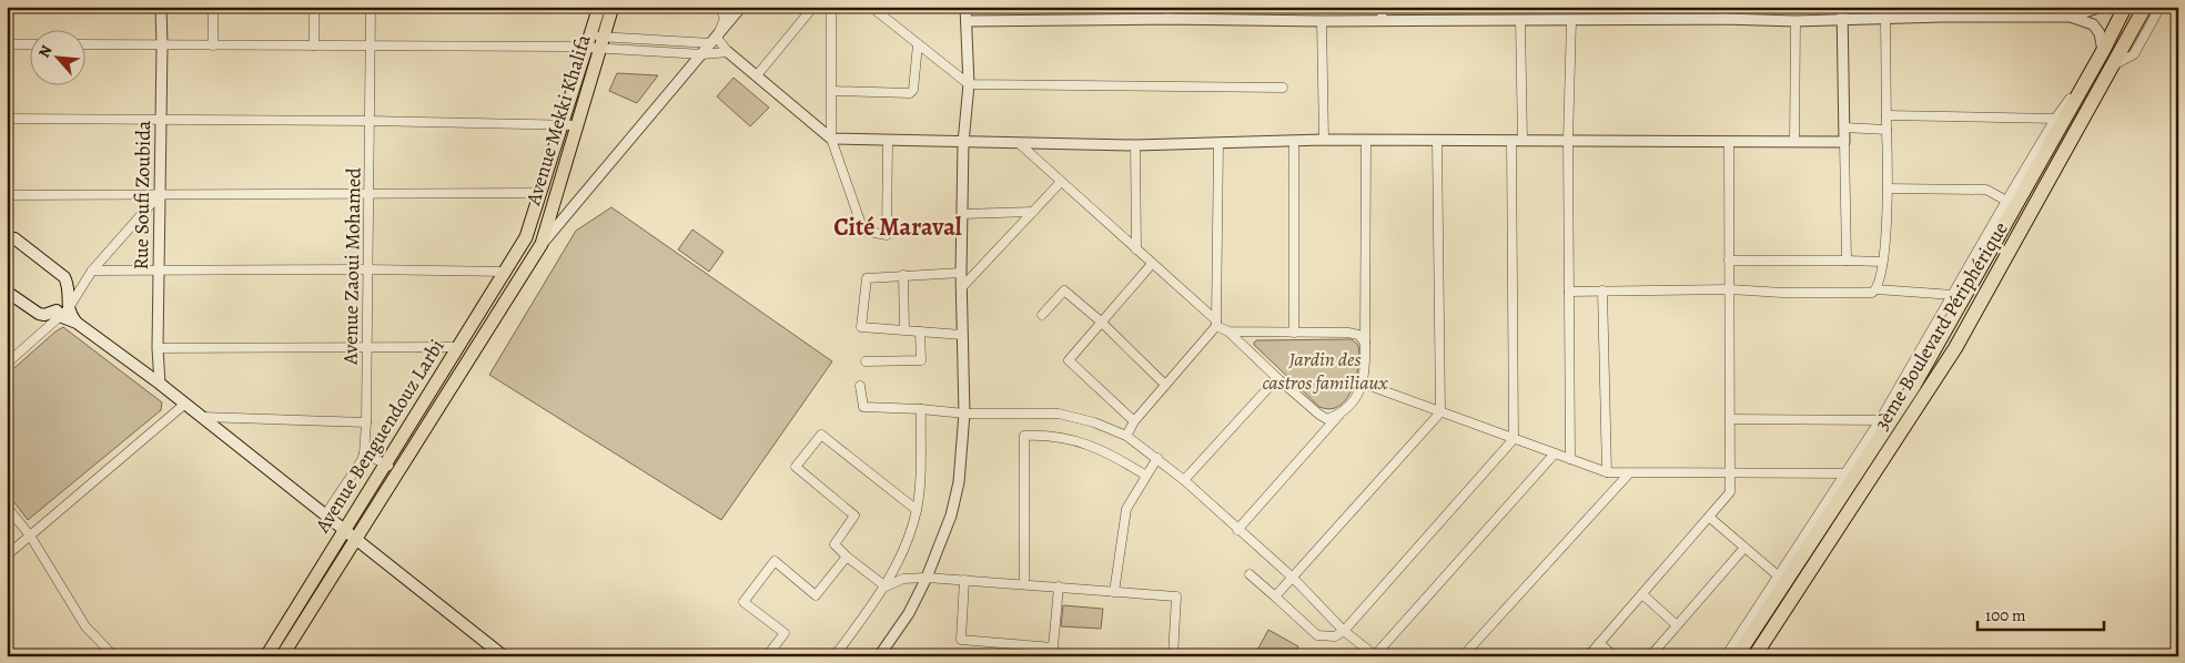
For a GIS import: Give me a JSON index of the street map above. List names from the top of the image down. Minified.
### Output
{"streets":{"highway":["3ème Boulevard Périphérique"],"main road":["Avenue Mekki Khalifa","Avenue Benguendouz Larbi"],"street":["Rue Soufi Zoubida","Avenue Zaoui Mohamed"]},"crossings":[["Avenue Mekki Khalifa","Avenue Benguendouz Larbi"]],"districts":["Cité Maraval"],"parks":["Jardin des castros familiaux"],"scale_bar":"100 m","north":"top left"}
